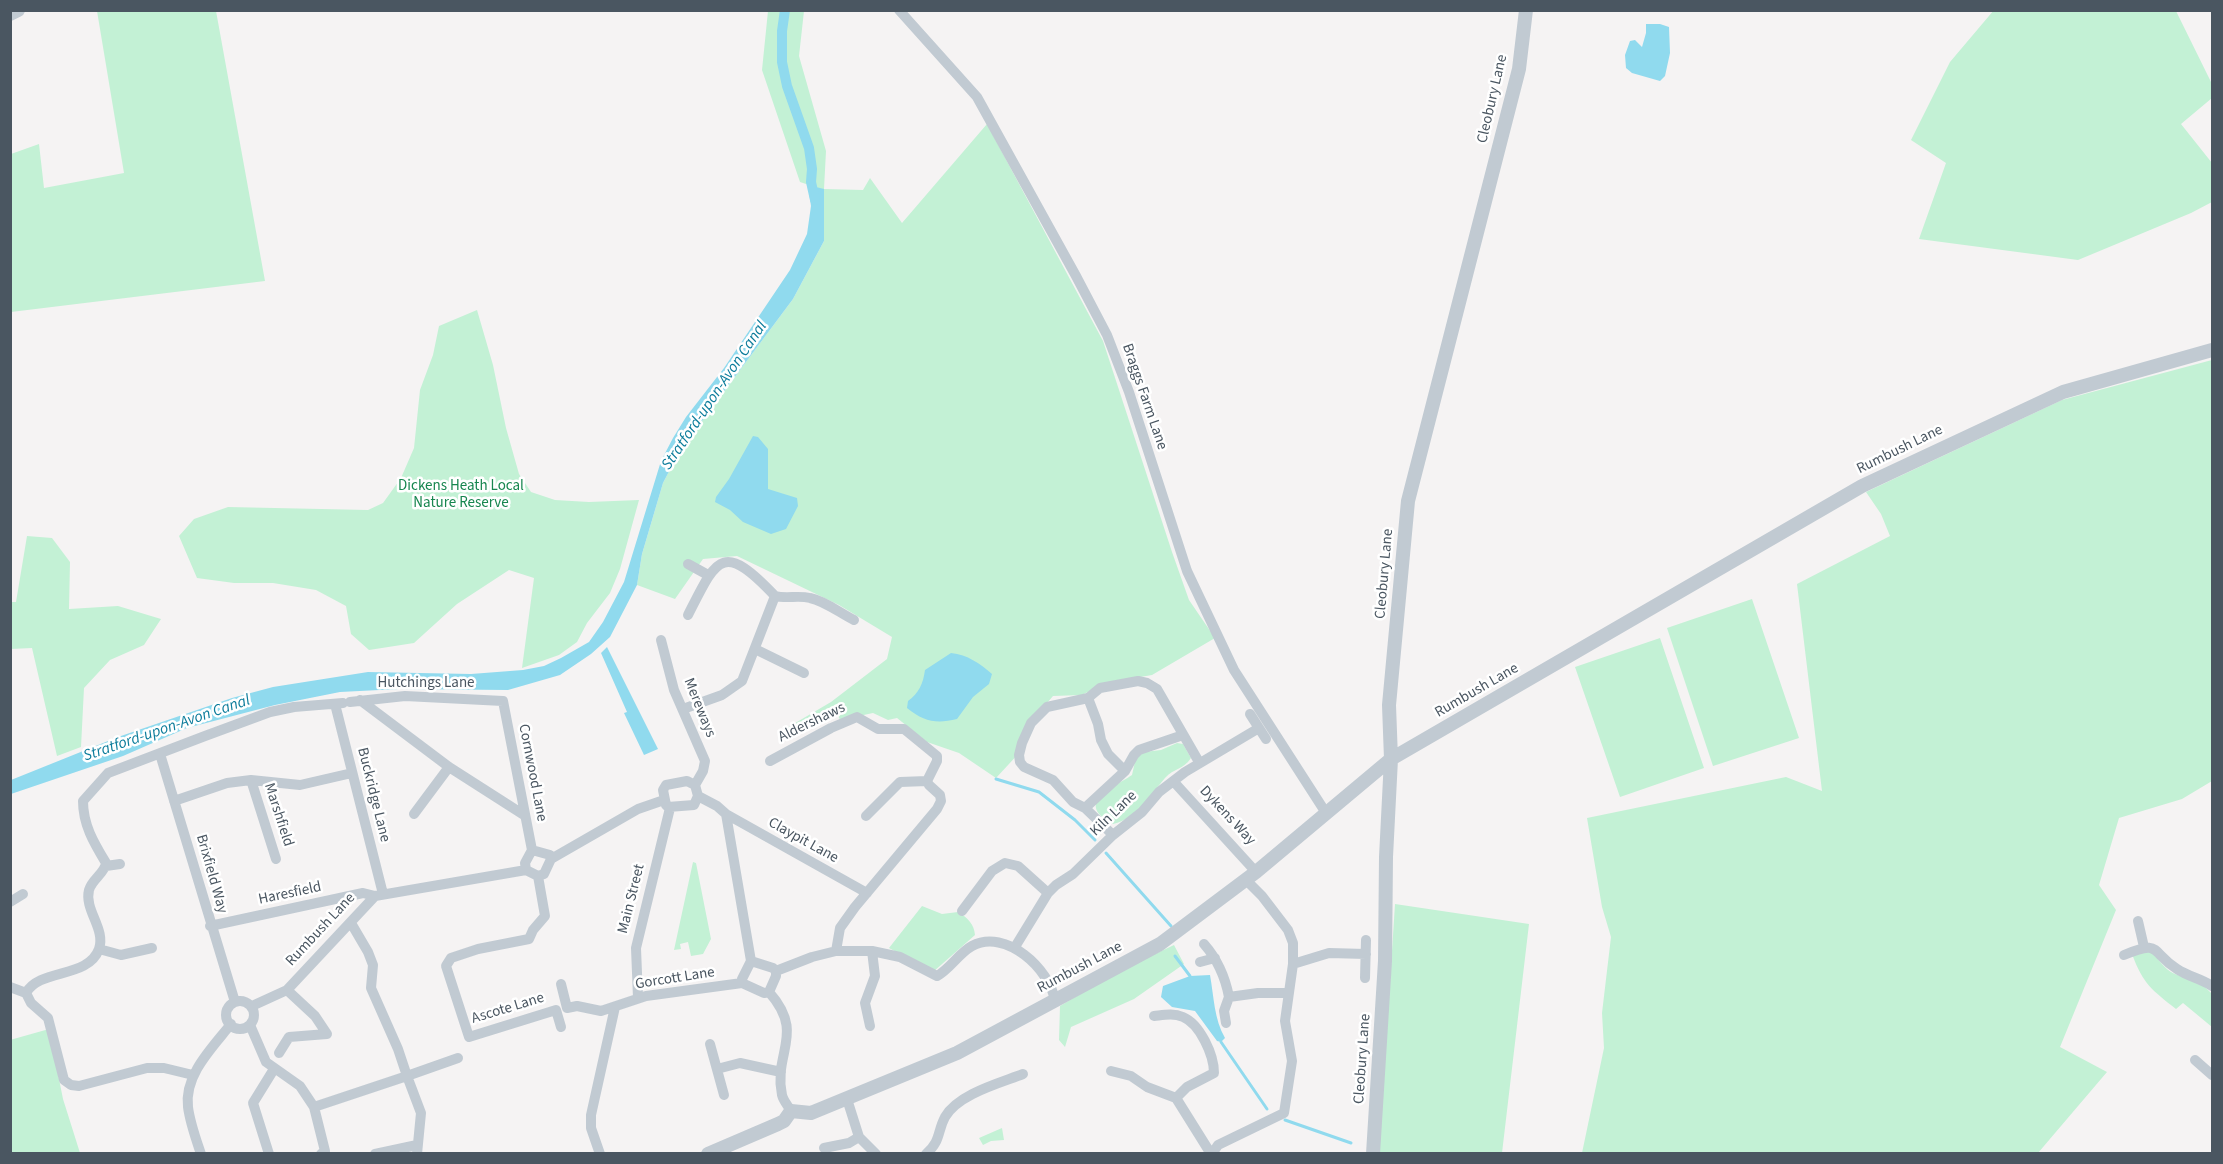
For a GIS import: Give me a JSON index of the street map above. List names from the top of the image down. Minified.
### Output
{"streets":{"street":["Cleobury Lane","Braggs Farm Lane","Rumbush Lane","Hutchings Lane","Mereways","Aldershaws","Cornwood Lane","Buckridge Lane","Kiln Lane","Marshfield","Dykens Way","Claypit Lane","Brixfield Way","Haresfield","Main Street","Gorcott Lane","Ascote Lane"]},"crossings":[["Cleobury Lane","Rumbush Lane"],["Braggs Farm Lane","Rumbush Lane"],["Rumbush Lane","Buckridge Lane"],["Rumbush Lane","Dykens Way"],["Rumbush Lane","Brixfield Way"],["Rumbush Lane","Haresfield"],["Hutchings Lane","Cornwood Lane"],["Hutchings Lane","Buckridge Lane"],["Hutchings Lane","Brixfield Way"],["Cornwood Lane","Ascote Lane"],["Buckridge Lane","Marshfield"],["Buckridge Lane","Haresfield"],["Kiln Lane","Dykens Way"],["Marshfield","Brixfield Way"],["Brixfield Way","Haresfield"],["Main Street","Gorcott Lane"]],"water":["Stratford-upon-Avon Canal"],"parks":["Dickens Heath Local Nature Reserve"]}
